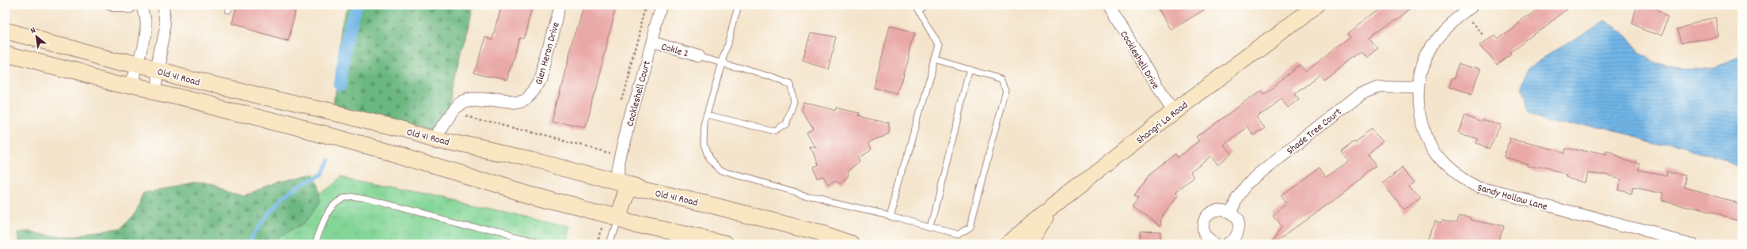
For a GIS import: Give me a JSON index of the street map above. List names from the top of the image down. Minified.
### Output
{"streets":{"street":["Cokle 2","Glen Heron Drive","Cockleshell Drive","Old 41 Road","Cockleshell Court","Shangri La Road","Shade Tree Court","Sandy Hollow Lane"]},"crossings":[["Cokle 2","Cockleshell Court"],["Glen Heron Drive","Old 41 Road"],["Cockleshell Drive","Shangri La Road"],["Old 41 Road","Cockleshell Court"],["Shade Tree Court","Sandy Hollow Lane"]],"north":"top left"}
